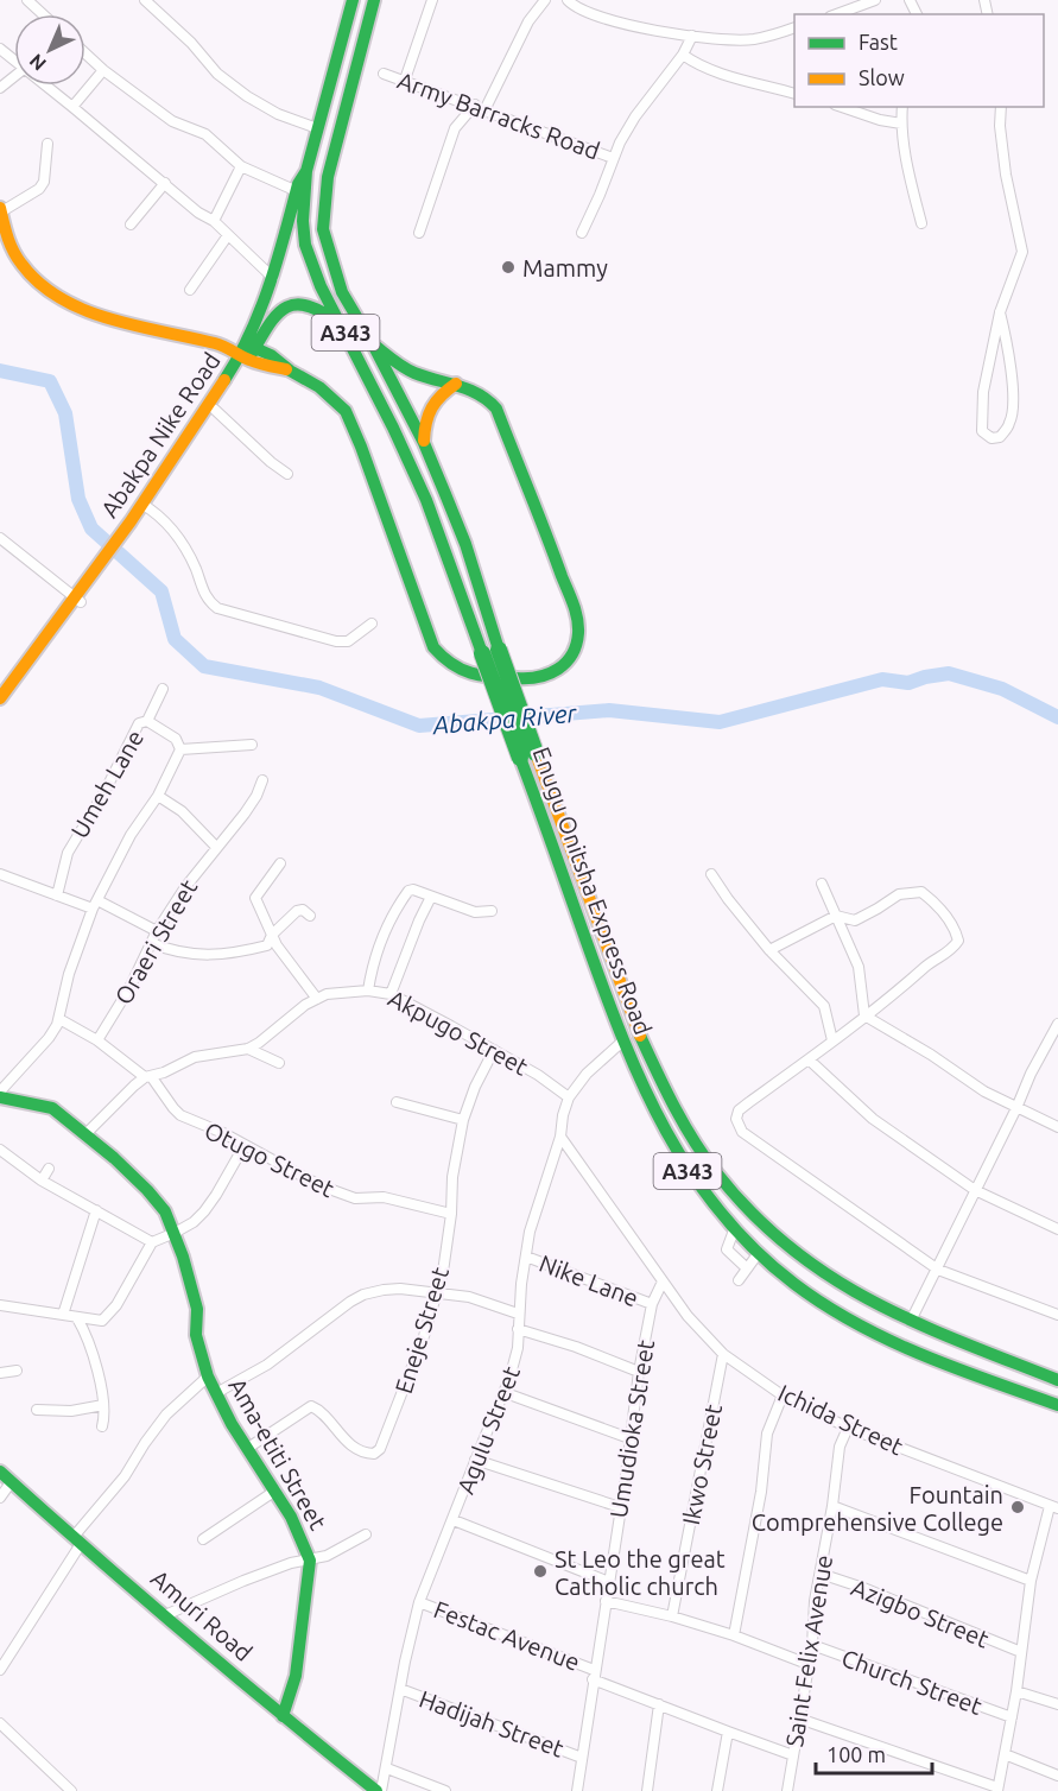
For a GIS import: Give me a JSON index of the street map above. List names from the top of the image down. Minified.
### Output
{"streets":{"main road":["A343","Abakpa Nike Road","Enugu Onitsha Express Road","Ama-etiti Street","Amuri Road"],"street":["Army Barracks Road","Umeh Lane","Oraeri Street","Akpugo Street","Otugo Street","Nike Lane","Eneje Street","Ichida Street","Umudioka Street","Agulu Street","Ikwo Street","Azigbo Street","Festac Avenue","Saint Felix Avenue","Church Street","Hadijah Street"]},"crossings":[["Abakpa Nike Road","Enugu Onitsha Express Road"],["Umeh Lane","Otugo Street"],["Enugu Onitsha Express Road","Agulu Street"],["Oraeri Street","Otugo Street"],["Akpugo Street","Otugo Street"],["Akpugo Street","Eneje Street"],["Akpugo Street","Agulu Street"],["Akpugo Street","Ama-etiti Street"],["Otugo Street","Eneje Street"],["Nike Lane","Umudioka Street"],["Nike Lane","Agulu Street"],["Eneje Street","Ama-etiti Street"],["Ichida Street","Umudioka Street"],["Ichida Street","Agulu Street"],["Ichida Street","Ikwo Street"],["Ichida Street","Saint Felix Avenue"],["Umudioka Street","Festac Avenue"],["Umudioka Street","Hadijah Street"],["Agulu Street","Amuri Road"],["Agulu Street","Festac Avenue"],["Agulu Street","Hadijah Street"],["Ama-etiti Street","Amuri Road"],["Azigbo Street","Saint Felix Avenue"],["Festac Avenue","Saint Felix Avenue"],["Saint Felix Avenue","Church Street"]],"water":["Abakpa River"],"places":["Mammy","Fountain Comprehensive College","St Leo the great Catholic church"],"legend":["Fast","Slow"],"scale_bar":"100 m","north":"bottom left"}
